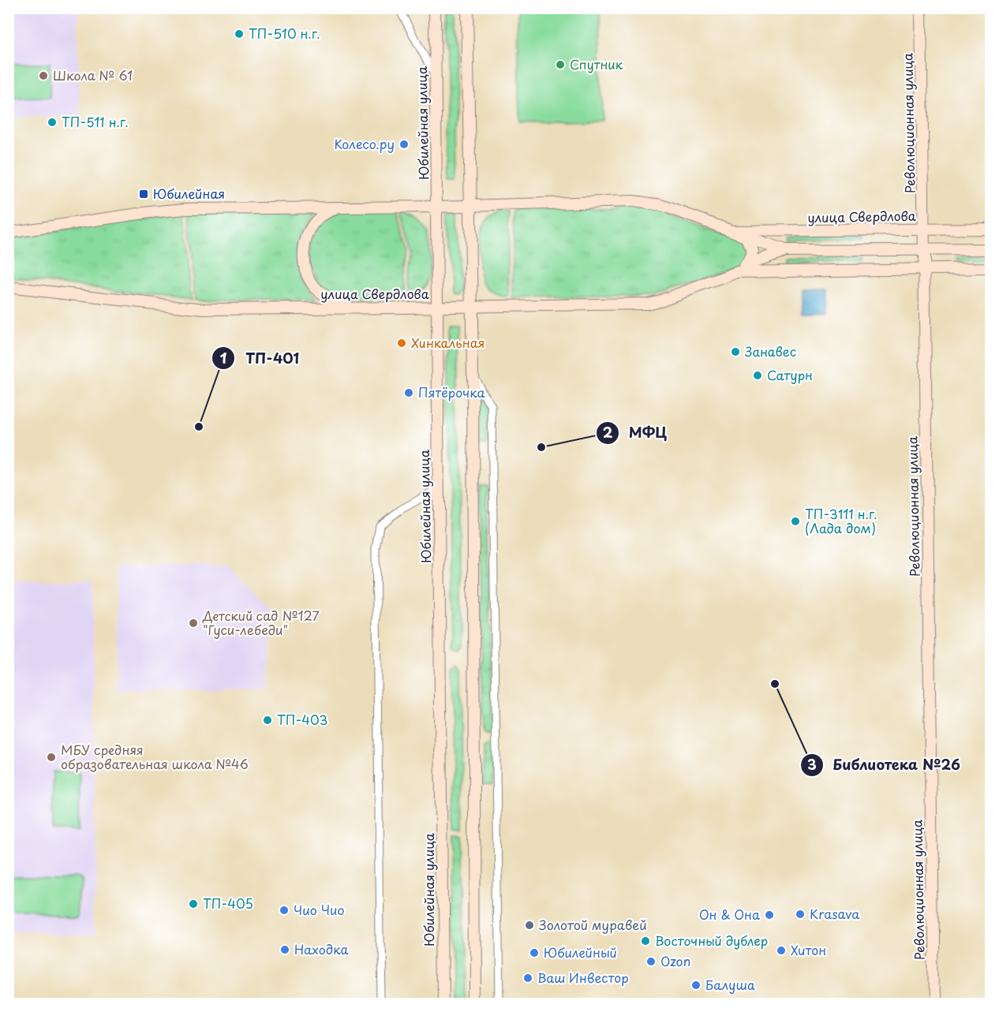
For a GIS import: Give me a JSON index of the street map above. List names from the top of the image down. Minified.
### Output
{"streets":{"main road":["Юбилейная улица","Революционная улица","улица Свердлова"]},"crossings":[["Юбилейная улица","улица Свердлова"],["Революционная улица","улица Свердлова"]],"places":{"other":["ТП-510 н.г.","Спутник","Школа № 61","ТП-511 н.г.","Колесо.ру","Хинкальная","Занавес","Сатурн","Пятёрочка","ТП-401","МФЦ","ТП-3111 н.г. (Лада дом)","Детский сад №127 \"Гуси-лебеди\"","Библиотека №26","ТП-403","МБУ средняя образовательная школа №46","ТП-405","Чио Чио","Krasava","Он & Она","Золотой муравей","Восточный дублер","Находка","Хитон","Юбилейный","Ozon","Ваш Инвестор","Балуша"],"transit":["Юбилейная"]}}
